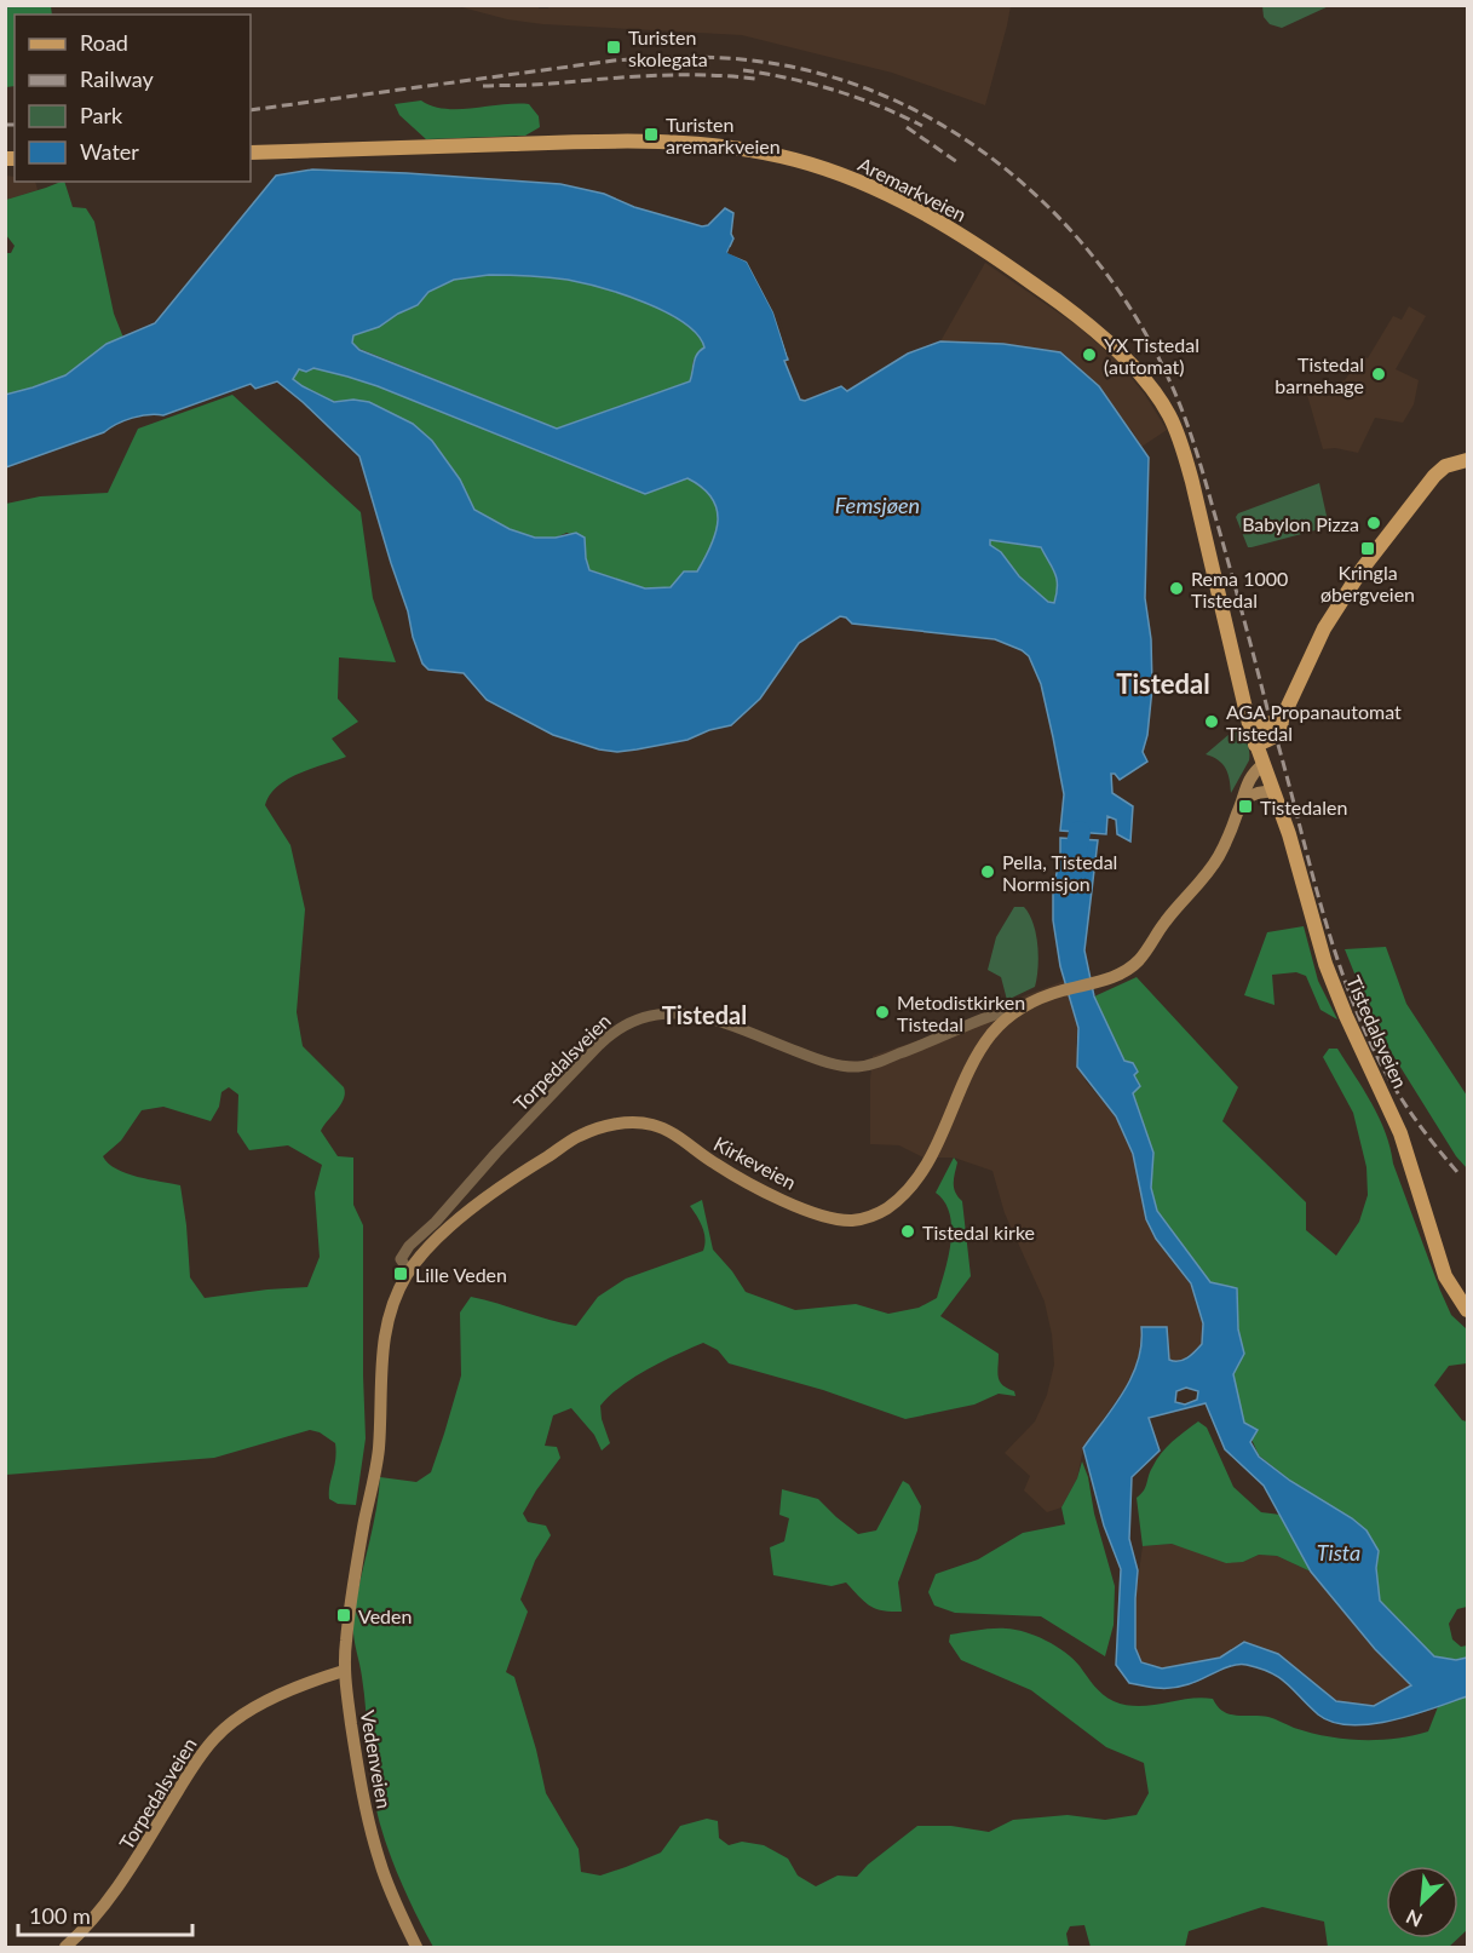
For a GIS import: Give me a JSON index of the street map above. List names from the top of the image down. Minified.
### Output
{"streets":{"main road":["Aremarkveien","Tistedalsveien","Torpedalsveien","Kirkeveien","Vedenveien"]},"crossings":[["Aremarkveien","Tistedalsveien"],["Aremarkveien","Torpedalsveien"],["Tistedalsveien","Torpedalsveien"],["Torpedalsveien","Kirkeveien"],["Torpedalsveien","Vedenveien"]],"districts":["Tistedal","Tistedal"],"water":["Femsjøen","Tista"],"places":{"transit":["Turisten skolegata","Turisten aremarkveien","Kringla øbergveien","Tistedalen","Lille Veden","Veden"],"other":["YX Tistedal (automat)","Tistedal barnehage","Babylon Pizza","Rema 1000 Tistedal","AGA Propanautomat Tistedal","Pella, Tistedal Normisjon","Metodistkirken Tistedal","Tistedal kirke"]},"legend":["Road","Railway","Park","Water"],"scale_bar":"100 m","north":"bottom left"}
